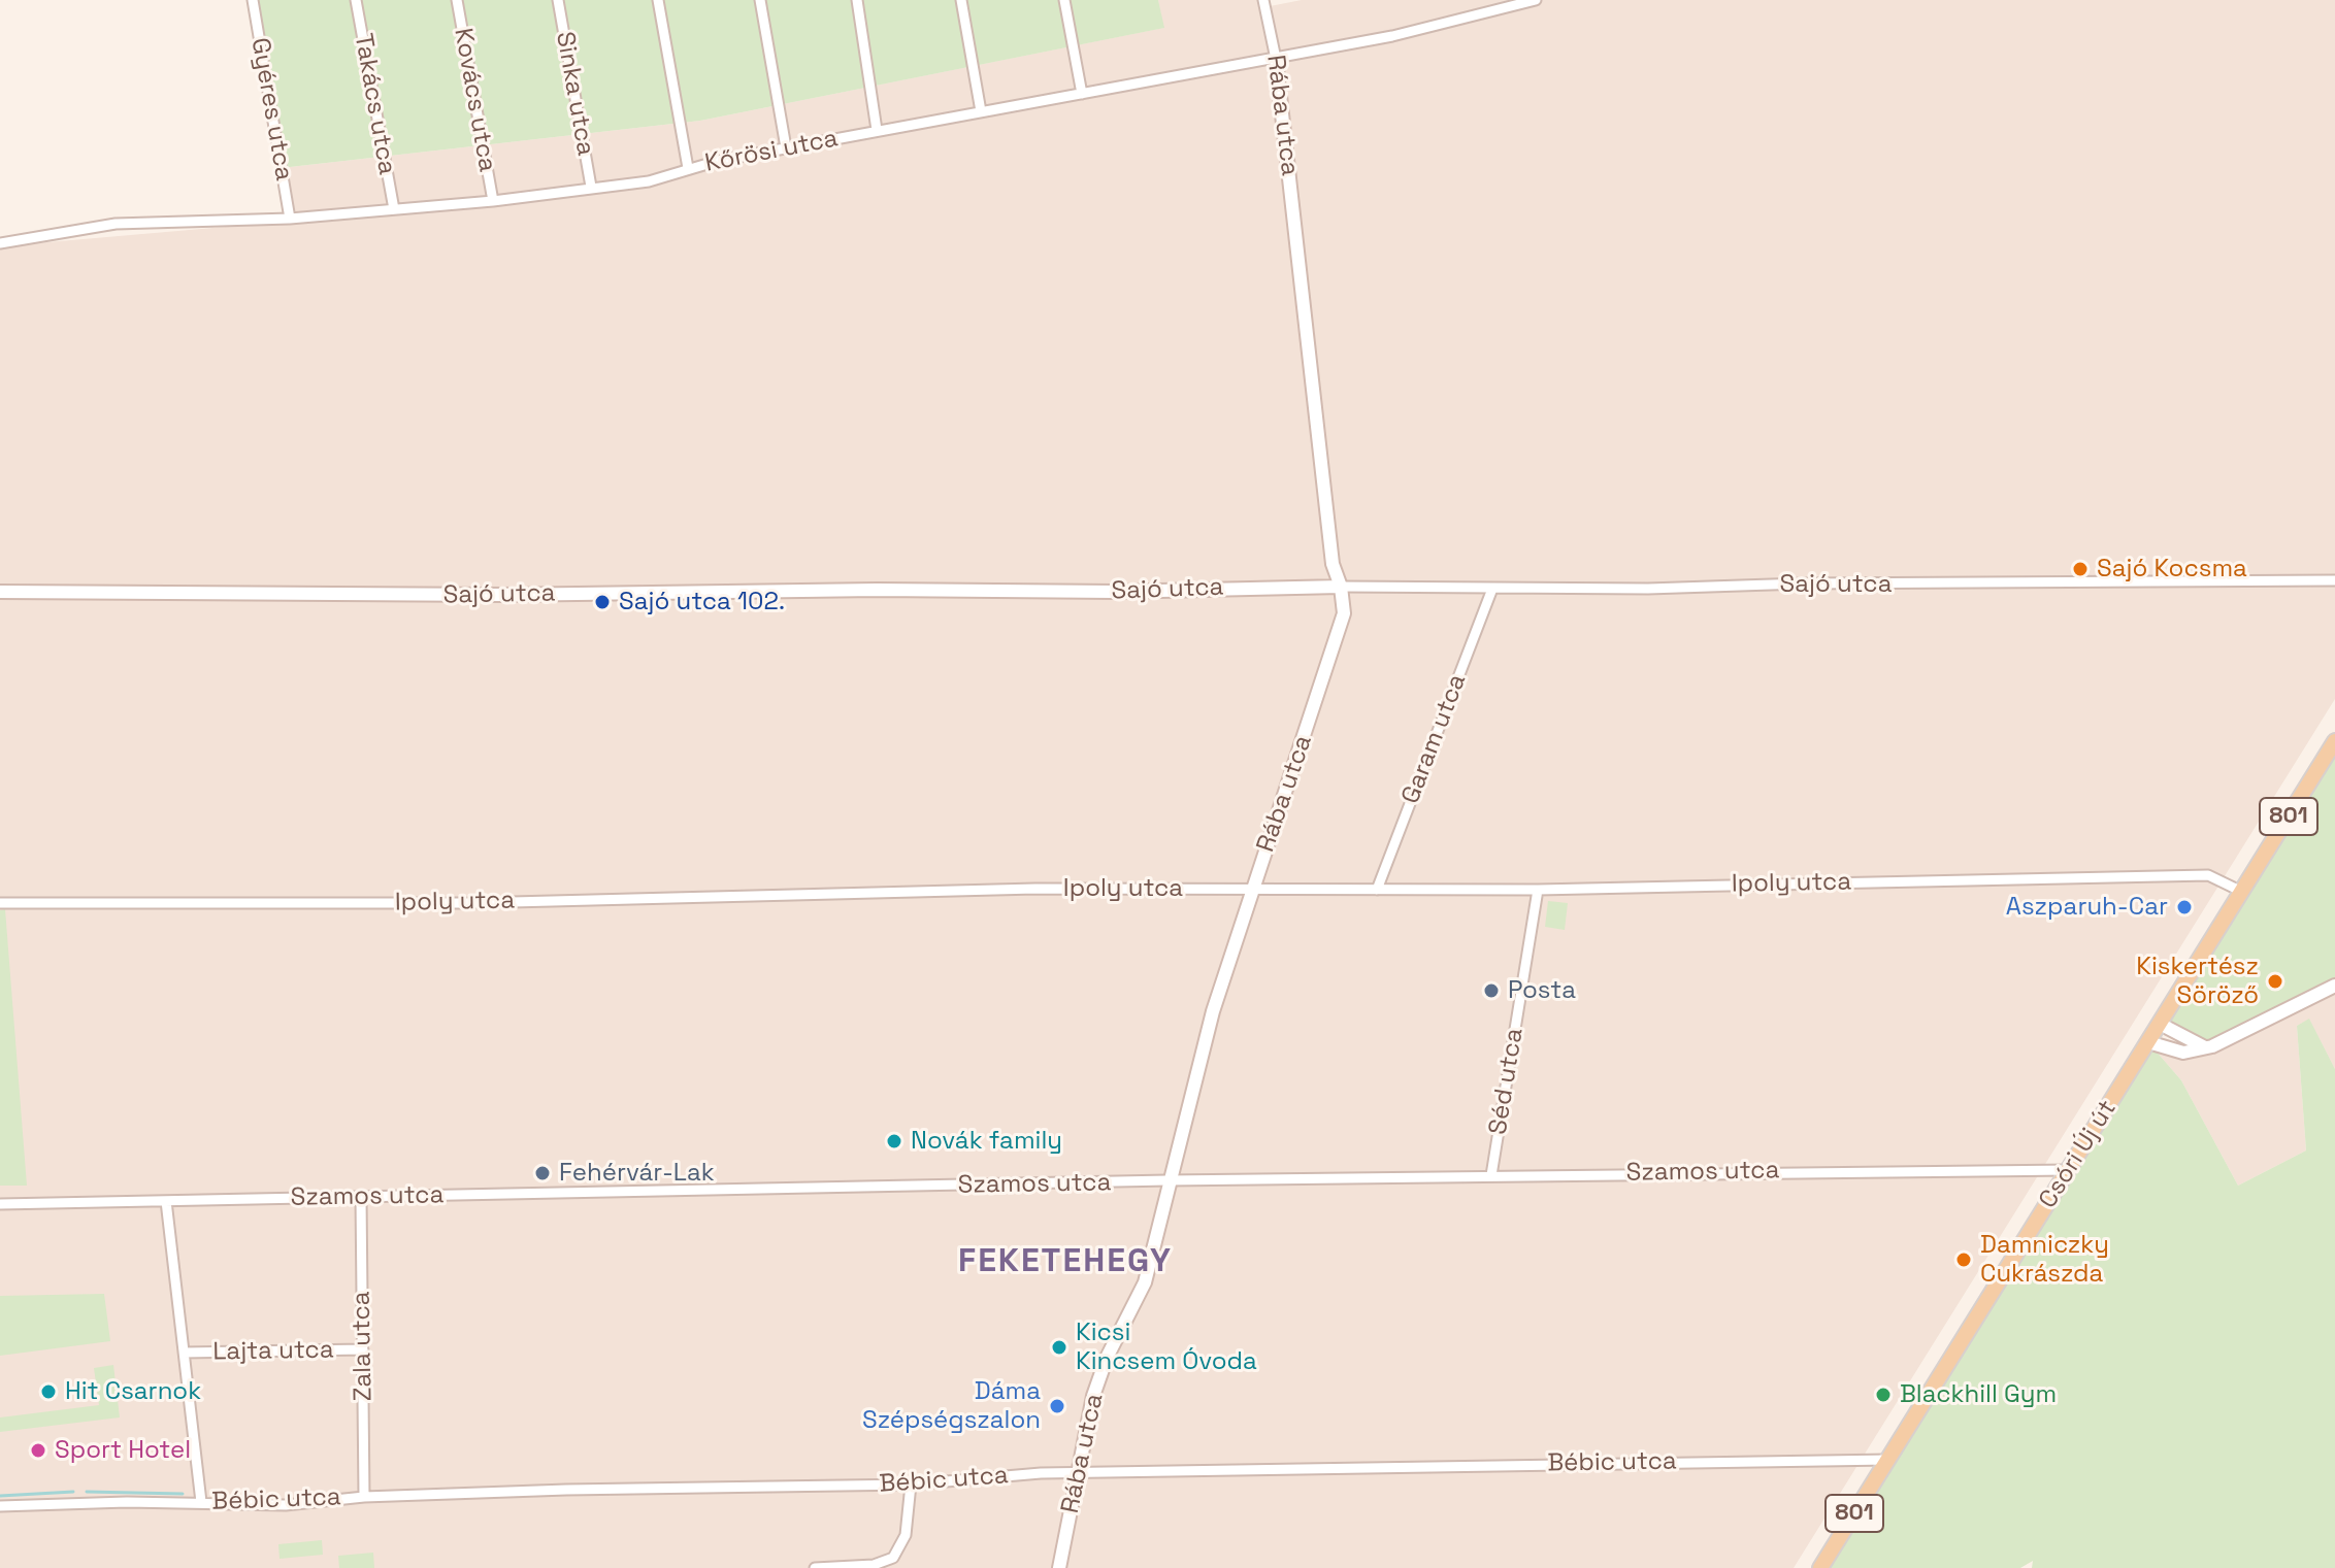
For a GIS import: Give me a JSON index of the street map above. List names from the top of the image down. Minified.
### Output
{"streets":{"main road":["801","Csóri Új út"],"street":["Sinka utca","Kovács utca","Takács utca","Gyéres utca","Rába utca","Kőrösi utca","Sajó utca","Garam utca","Ipoly utca","Séd utca","Szamos utca","Zala utca","Lajta utca","Bébic utca"]},"crossings":[["Sinka utca","Kőrösi utca"],["Kovács utca","Kőrösi utca"],["Takács utca","Kőrösi utca"],["Gyéres utca","Kőrösi utca"],["Rába utca","Kőrösi utca"],["Rába utca","Sajó utca"],["Rába utca","Ipoly utca"],["Rába utca","Szamos utca"],["Rába utca","Bébic utca"],["Sajó utca","Garam utca"],["Garam utca","Ipoly utca"],["Ipoly utca","Séd utca"],["Ipoly utca","Csóri Új út"],["Séd utca","Szamos utca"],["Csóri Új út","Szamos utca"],["Csóri Új út","Bébic utca"],["Szamos utca","Zala utca"],["Zala utca","Lajta utca"],["Zala utca","Bébic utca"]],"districts":["FEKETEHEGY"],"places":["Sajó Kocsma","Sajó utca 102.","Aszparuh-Car","Kiskertész Söröző","Posta","Novák family","Fehérvár-Lak","Damniczky Cukrászda","Kicsi Kincsem Óvoda","Hit Csarnok","Blackhill Gym","Dáma Szépségszalon","Sport Hotel"]}
